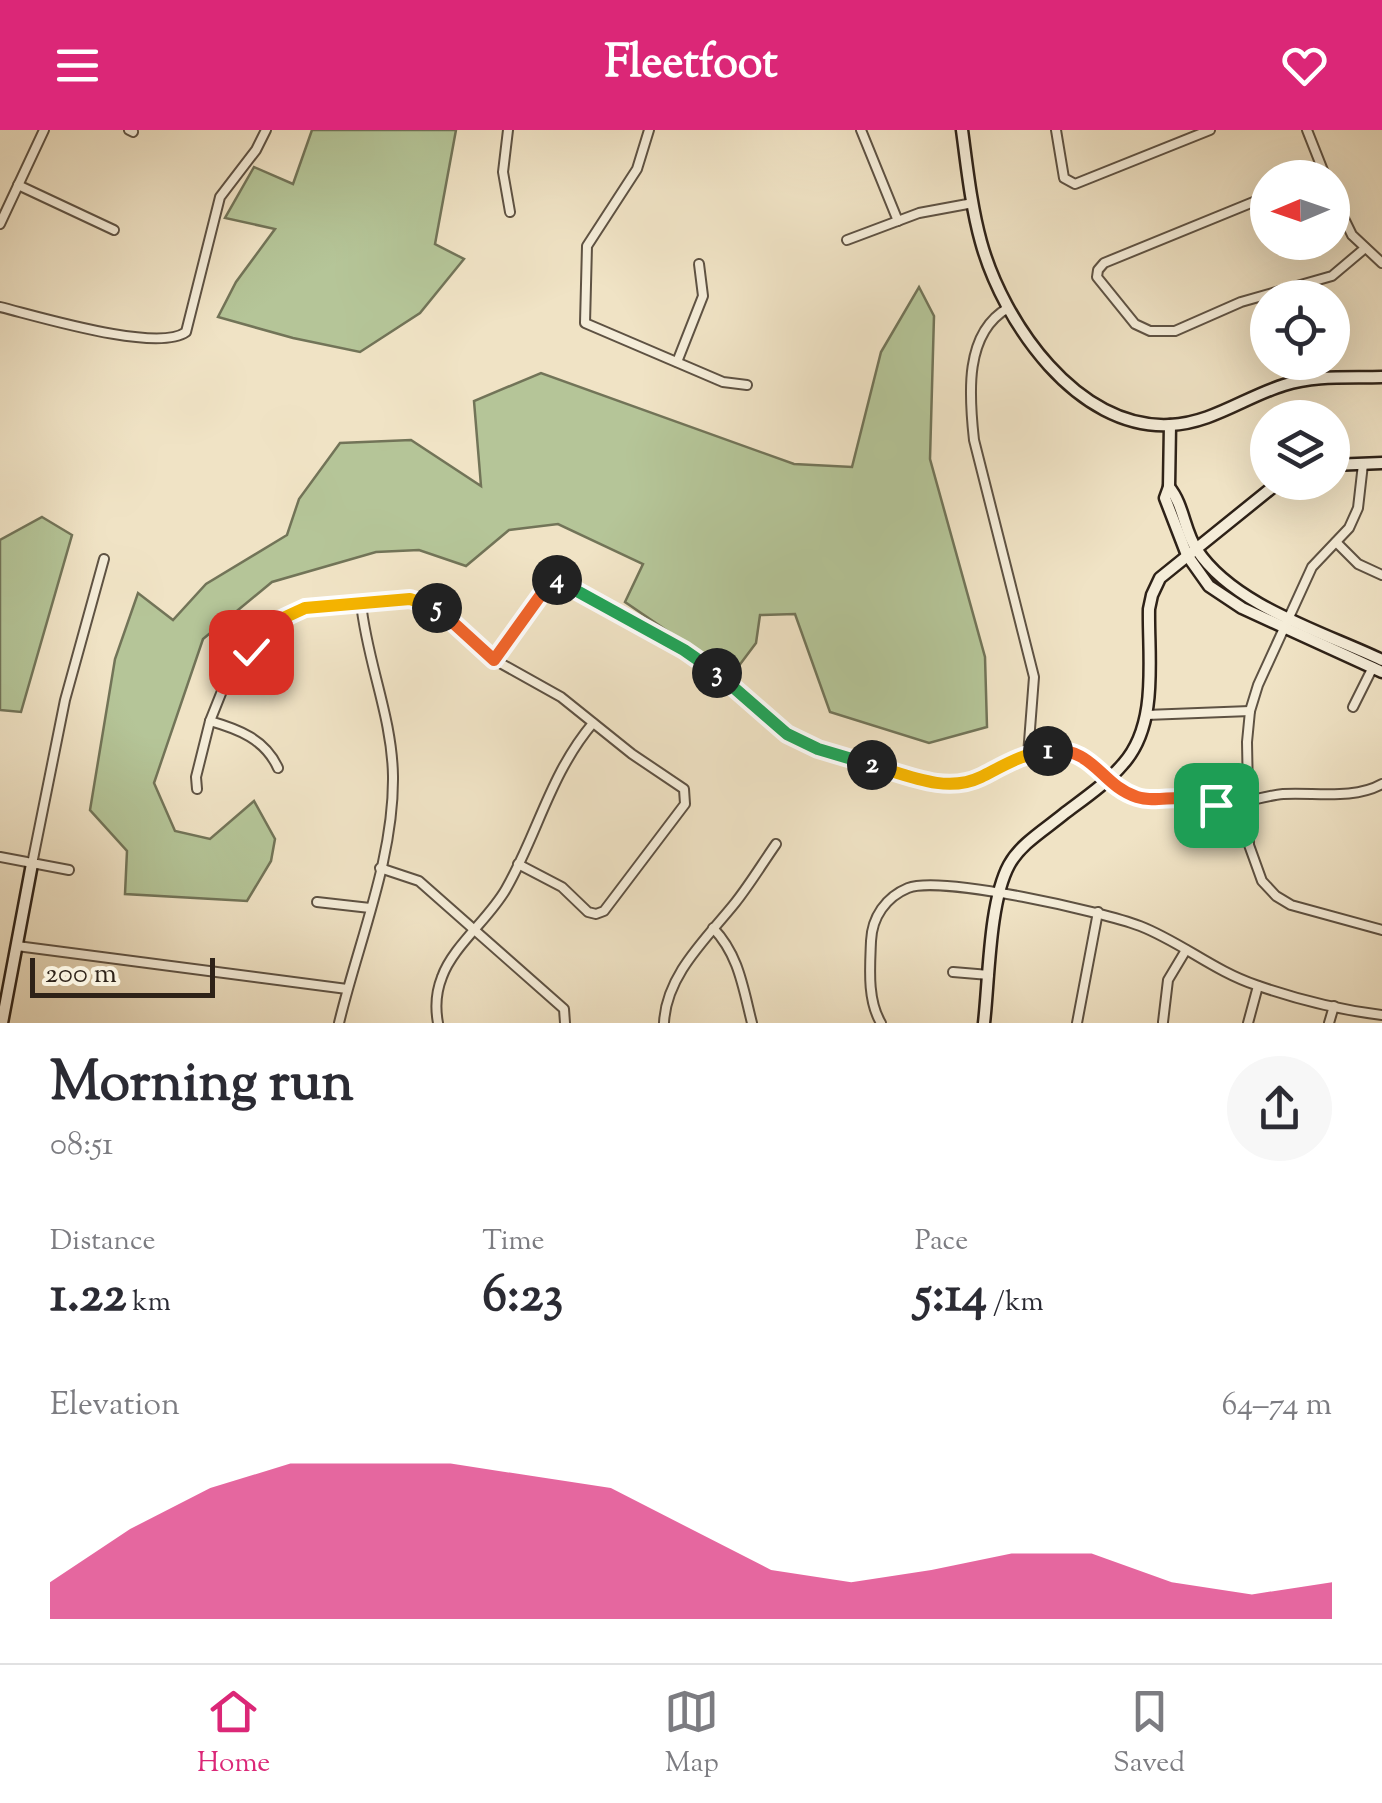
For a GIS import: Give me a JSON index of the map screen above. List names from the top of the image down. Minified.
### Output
{"scale_bar":"200 m","north":"left","page":{"header":"Fleetfoot","pins":["4","5","3","1","2"],"scale":"200 m","heading":["Morning run","08:51"],"stats":[["Distance","1.22 km"],["Time","6:23"],["Pace","5:14 /km"]],"chart":["Elevation","64–74 m"],"tabs":["Home","Map","Saved"]}}
